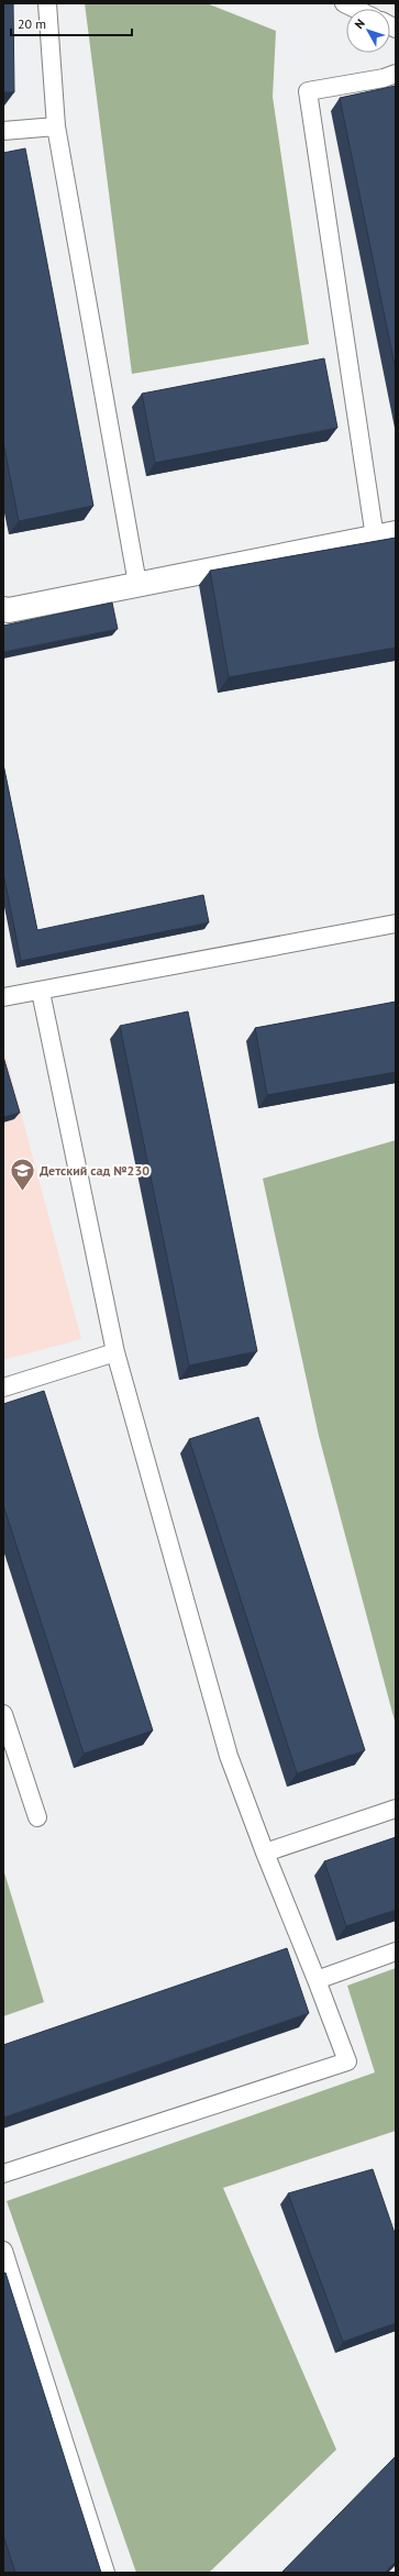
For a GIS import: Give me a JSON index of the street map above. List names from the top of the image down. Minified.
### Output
{"places":{"school or university":["Детский сад №230"]},"scale_bar":"20 m","north":"top left"}
